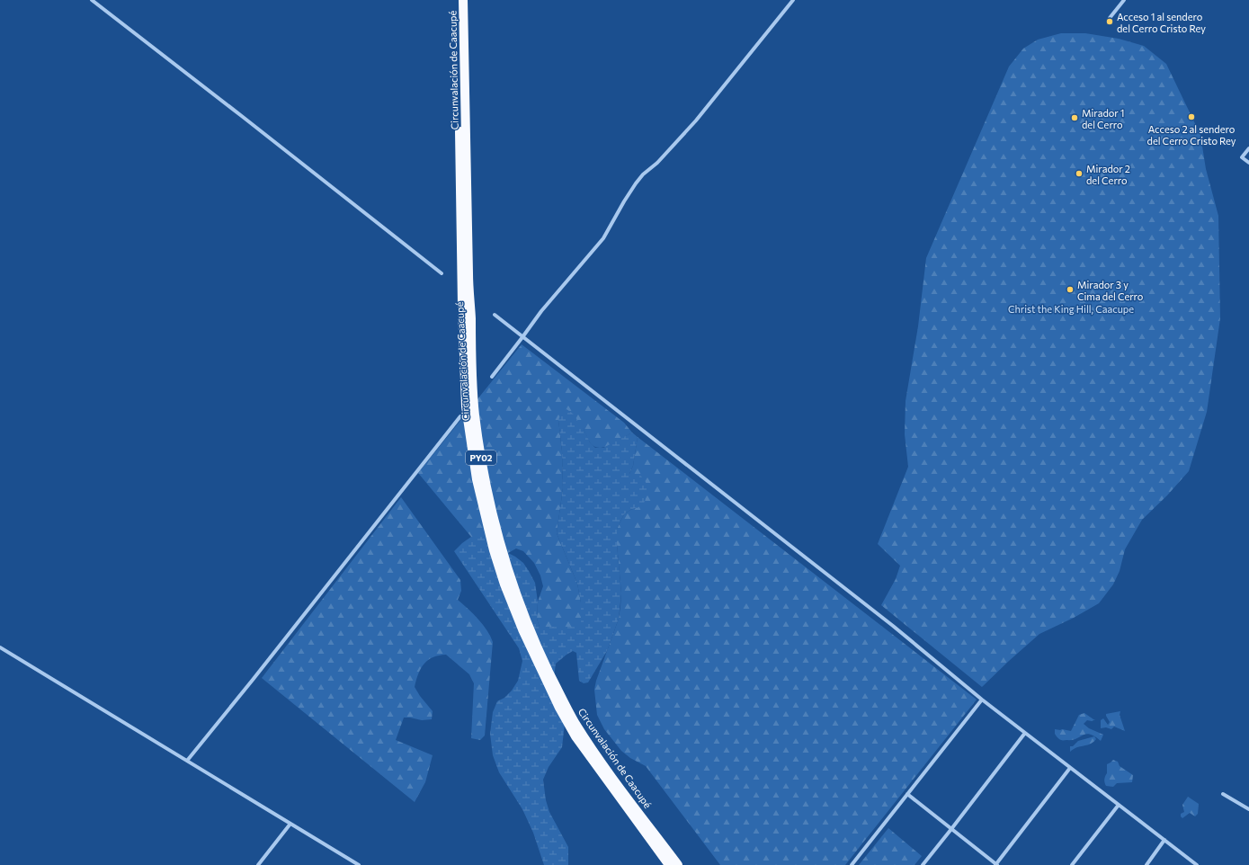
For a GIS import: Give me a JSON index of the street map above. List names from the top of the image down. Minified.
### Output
{"streets":{"highway":["Circunvalación de Caacupé","PY02"]},"parks":["Christ the King Hill, Caacupe"],"places":["Acceso 1 al sendero del Cerro Cristo Rey","Acceso 2 al sendero del Cerro Cristo Rey","Mirador 1 del Cerro","Mirador 2 del Cerro","Mirador 3 y Cima del Cerro"]}
